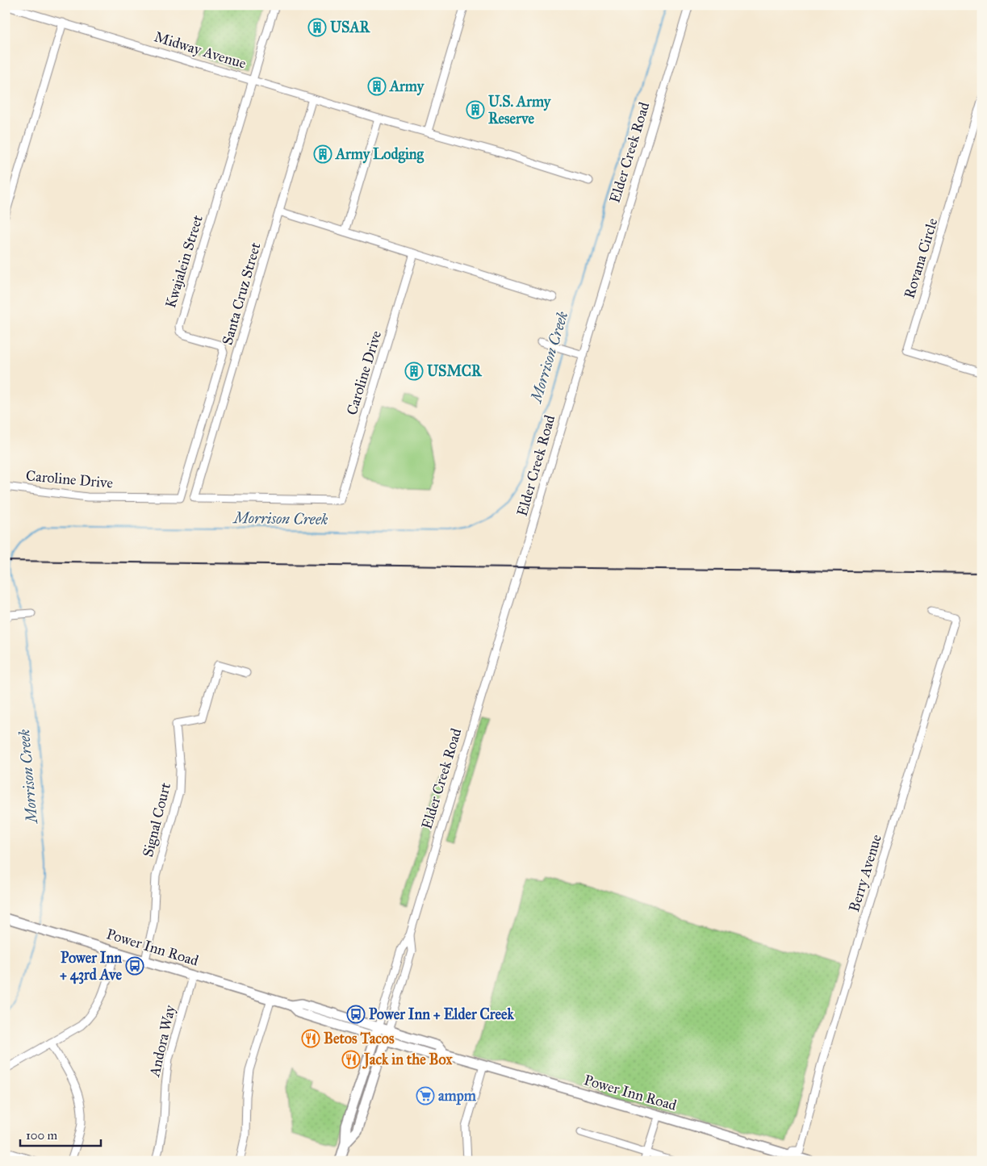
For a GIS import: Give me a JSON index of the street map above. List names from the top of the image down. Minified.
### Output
{"streets":{"main road":["Elder Creek Road","Power Inn Road"],"street":["Midway Avenue","Rovana Circle","Kwajalein Street","Santa Cruz Street","Caroline Drive","Signal Court","Berry Avenue","Andora Way"]},"crossings":[["Midway Avenue","Kwajalein Street"],["Midway Avenue","Santa Cruz Street"],["Elder Creek Road","Power Inn Road"],["Kwajalein Street","Caroline Drive"],["Santa Cruz Street","Caroline Drive"],["Signal Court","Power Inn Road"],["Berry Avenue","Power Inn Road"],["Power Inn Road","Andora Way"]],"water":["Morrison Creek"],"places":{"building":["USAR","Army","U.S. Army Reserve","Army Lodging","USMCR"],"bus stop":["Power Inn + 43rd Ave","Power Inn + Elder Creek"],"restaurant":["Betos Tacos","Jack in the Box"],"supermarket":["ampm"]},"scale_bar":"100 m"}
